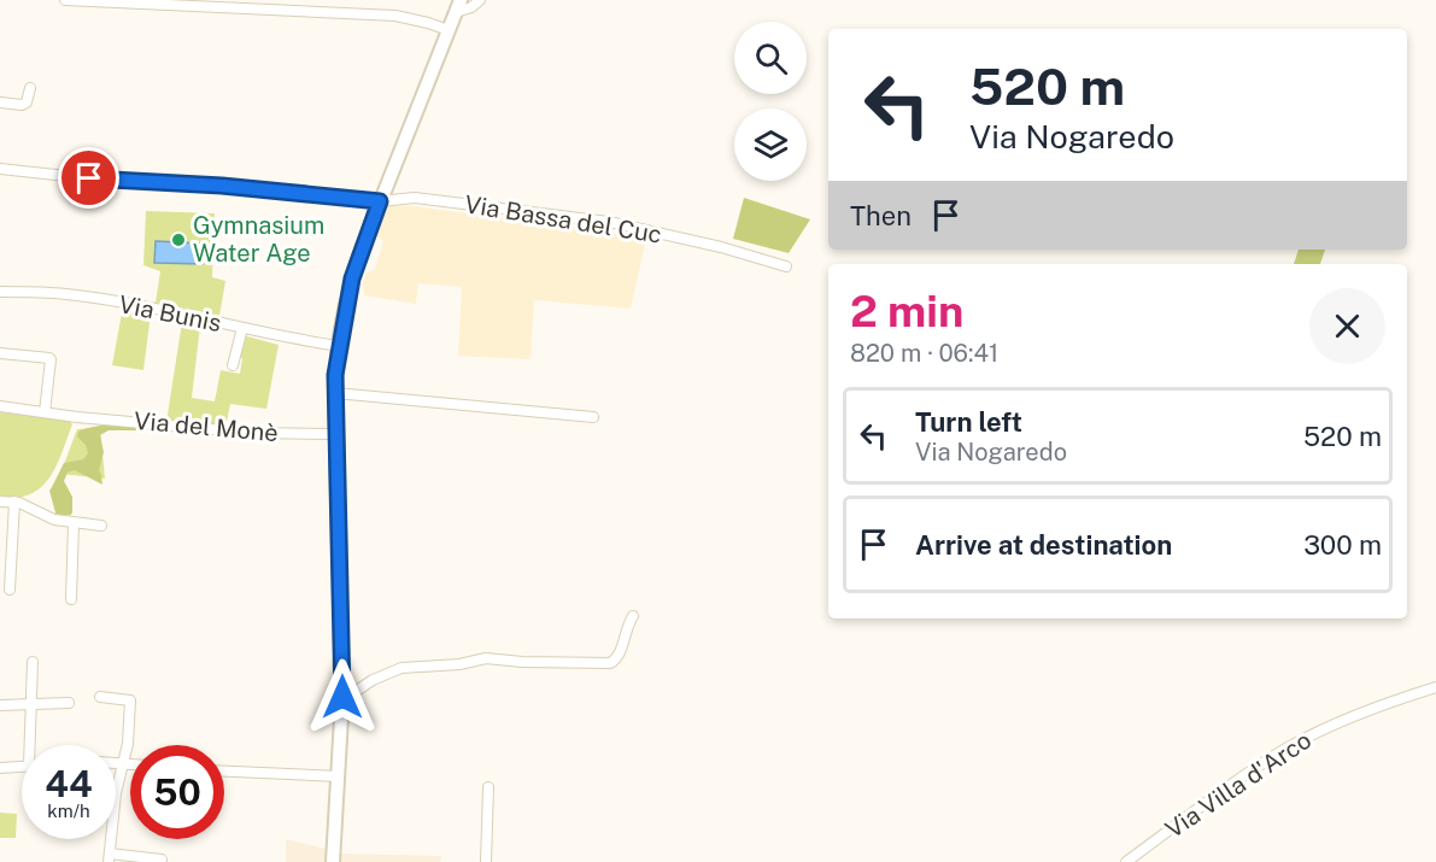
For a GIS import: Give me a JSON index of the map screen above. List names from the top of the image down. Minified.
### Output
{"streets":{"street":["Via Bassa del Cuc","Via Bunis","Via del Monè","Via Villa d'Arco"]},"places":["Gymnasium Water Age"],"page":{"turn":["520 m","Via Nogaredo"],"then":"Then","heading":["2 min","820 m · 06:41"],"list":[{"name":"Turn left","note":"Via Nogaredo","value":"520 m"},{"name":"Arrive at destination","value":"300 m"}],"speed":"44 km/h","limit":"50"}}
